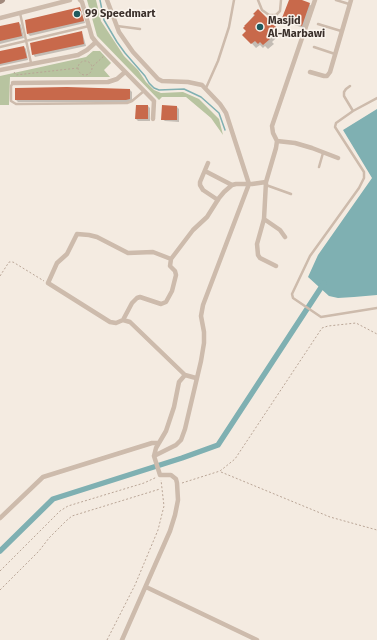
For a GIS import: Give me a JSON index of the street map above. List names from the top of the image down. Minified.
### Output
{"places":["99 Speedmart","Masjid Al-Marbawi"]}
